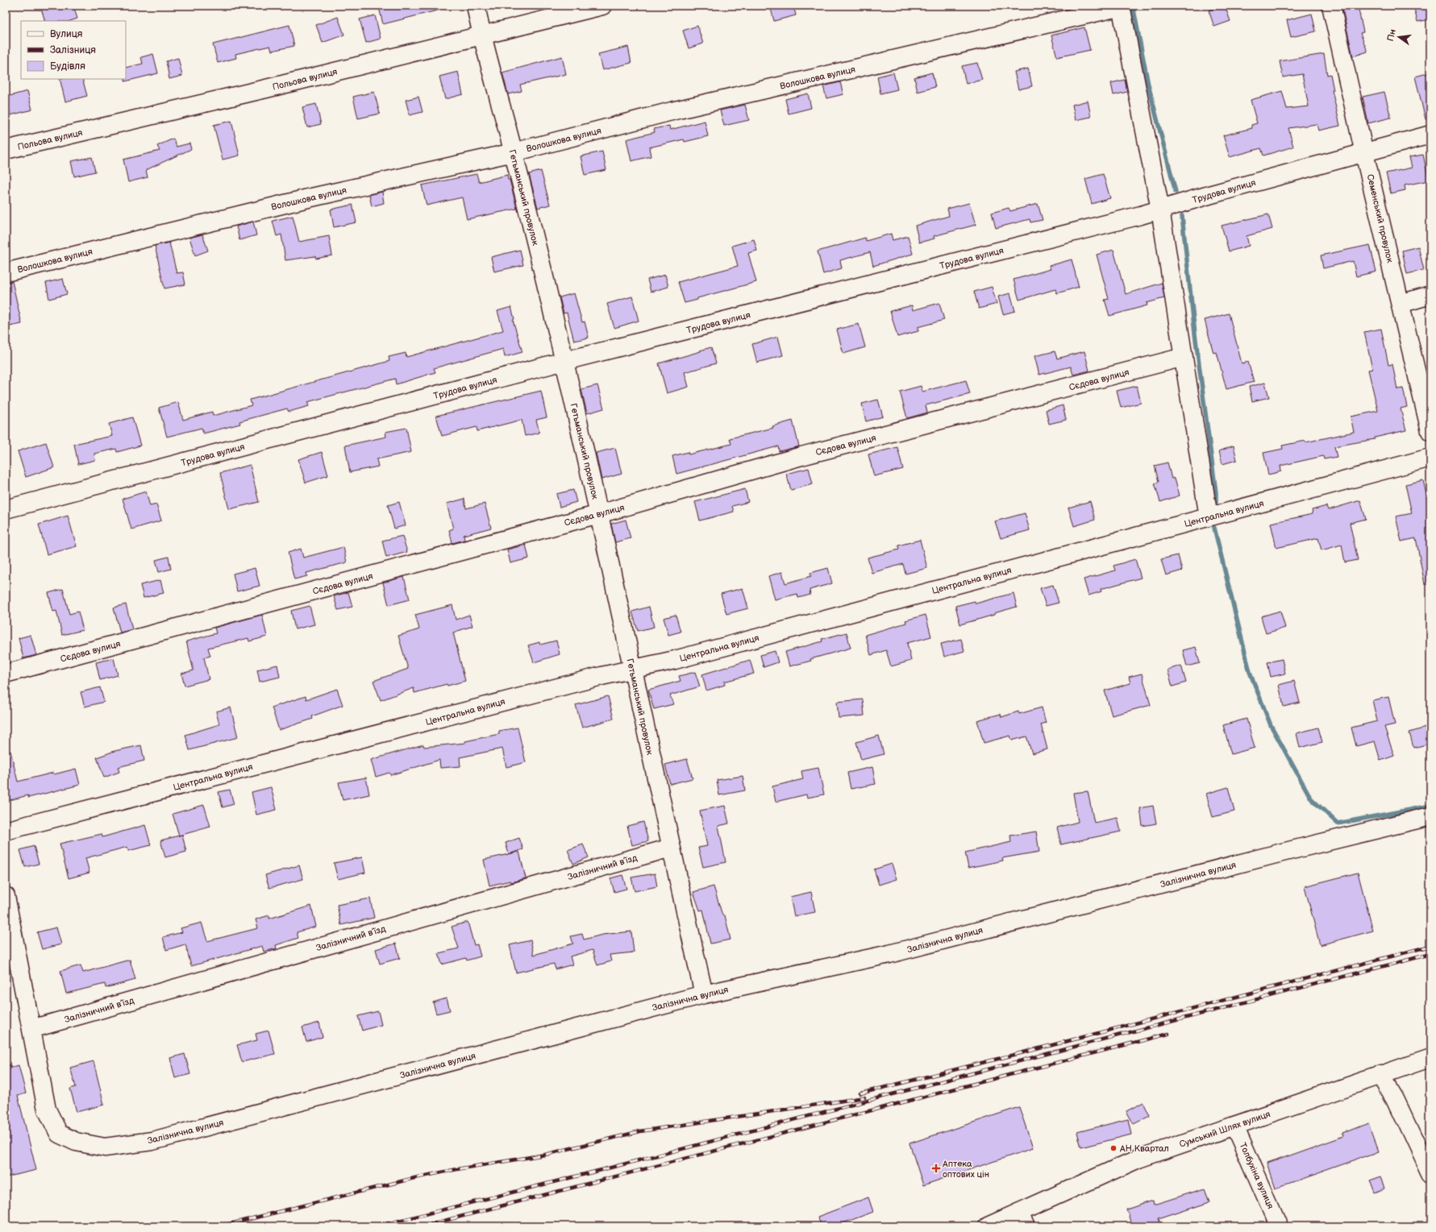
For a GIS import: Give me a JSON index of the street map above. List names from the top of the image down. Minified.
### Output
{"streets":{"street":["Волошкова вулиця","Польова вулиця","Трудова вулиця","Гетьманський провулок","Семенський провулок","Сєдова вулиця","Центральна вулиця","Залізничний в’їзд","Залізнична вулиця","Сумський Шлях вулиця","Толбухіна вулиця"]},"crossings":[["Волошкова вулиця","Гетьманський провулок"],["Польова вулиця","Гетьманський провулок"],["Трудова вулиця","Гетьманський провулок"],["Трудова вулиця","Семенський провулок"],["Гетьманський провулок","Сєдова вулиця"],["Гетьманський провулок","Центральна вулиця"],["Гетьманський провулок","Залізничний в’їзд"],["Гетьманський провулок","Залізнична вулиця"],["Залізничний в’їзд","Залізнична вулиця"],["Сумський Шлях вулиця","Толбухіна вулиця"]],"places":{"other":["АН Квартал"],"health":["Аптека оптових цін"]},"legend":["Вулиця","Залізниця","Будівля"],"north":"left"}
